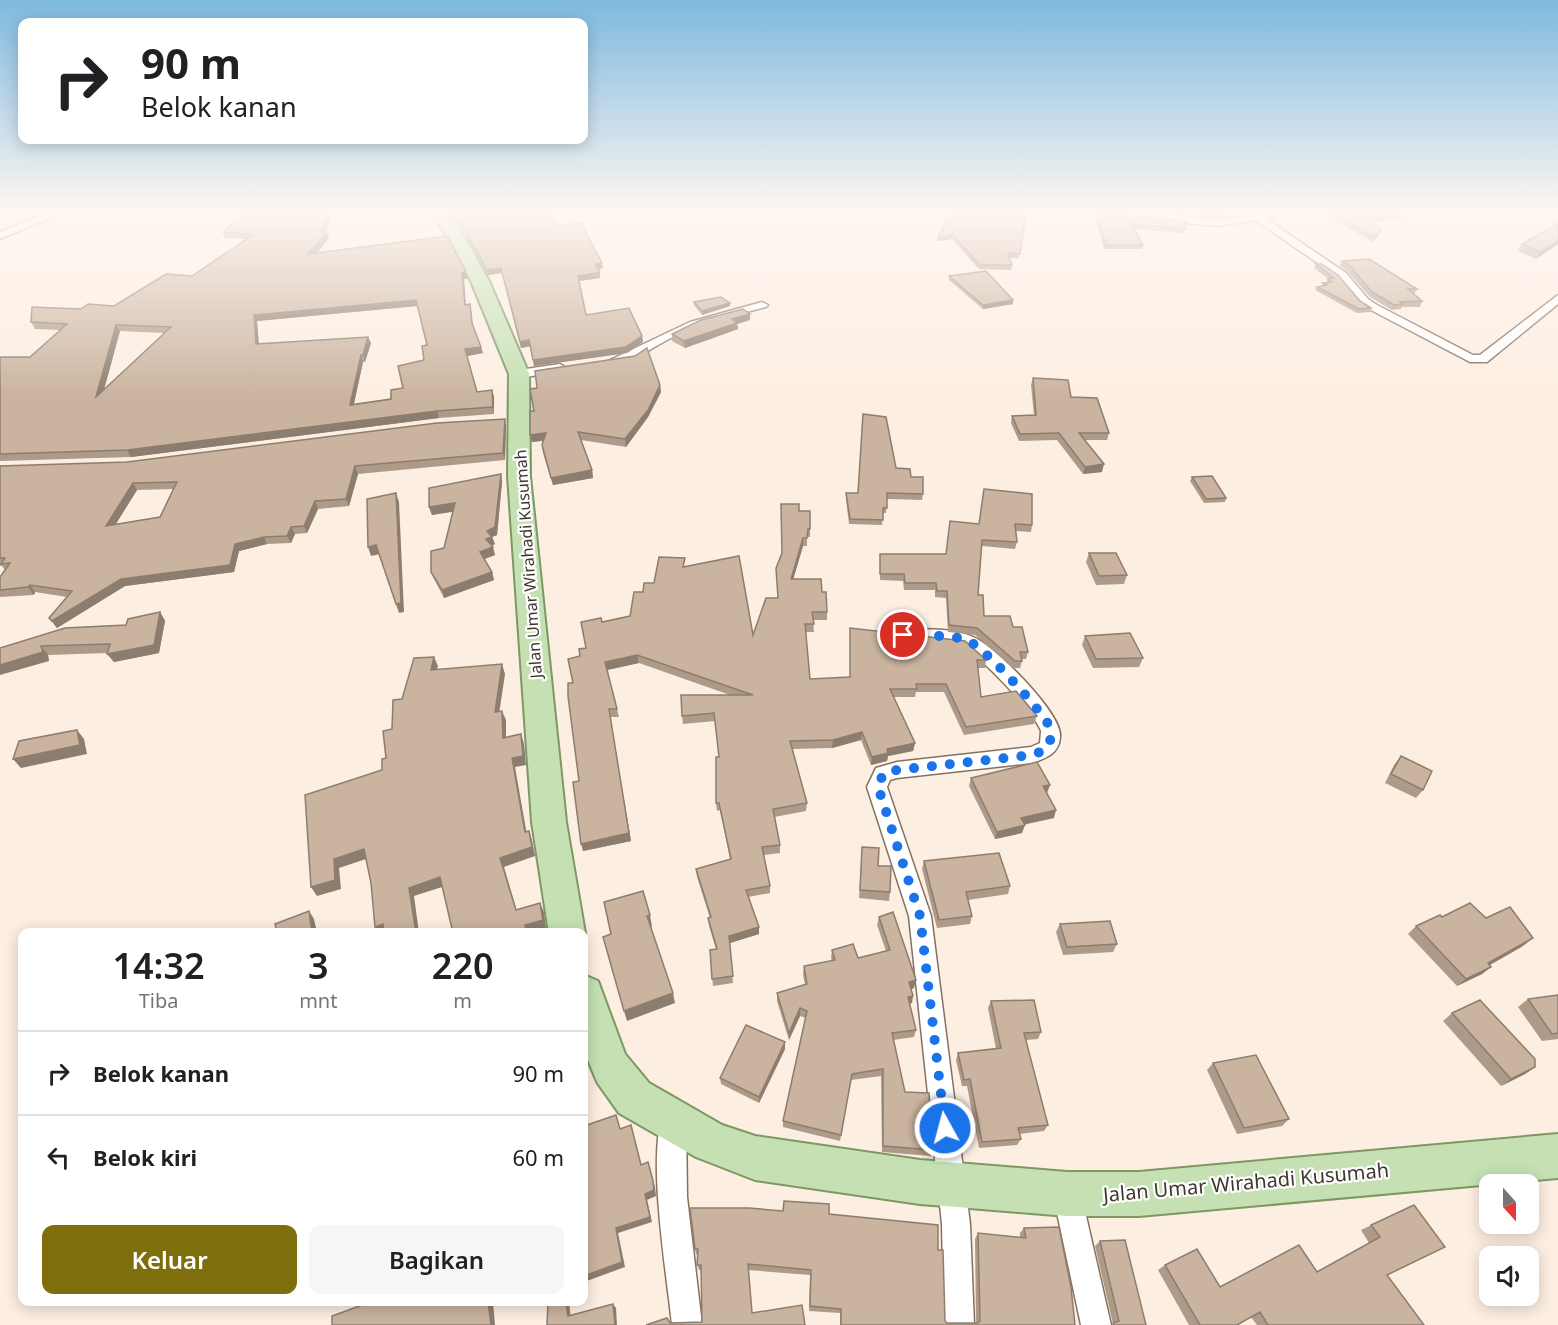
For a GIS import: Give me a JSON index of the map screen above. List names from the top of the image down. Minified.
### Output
{"streets":{"main road":["Jalan Umar Wirahadi Kusumah"]},"north":"bottom","page":{"turn":["90 m","Belok kanan"],"eta":["14:32","Tiba","3","mnt","220","m"],"list":[{"name":"Belok kanan","value":"90 m"},{"name":"Belok kiri","value":"60 m"}],"buttons":["Keluar","Bagikan"]}}
